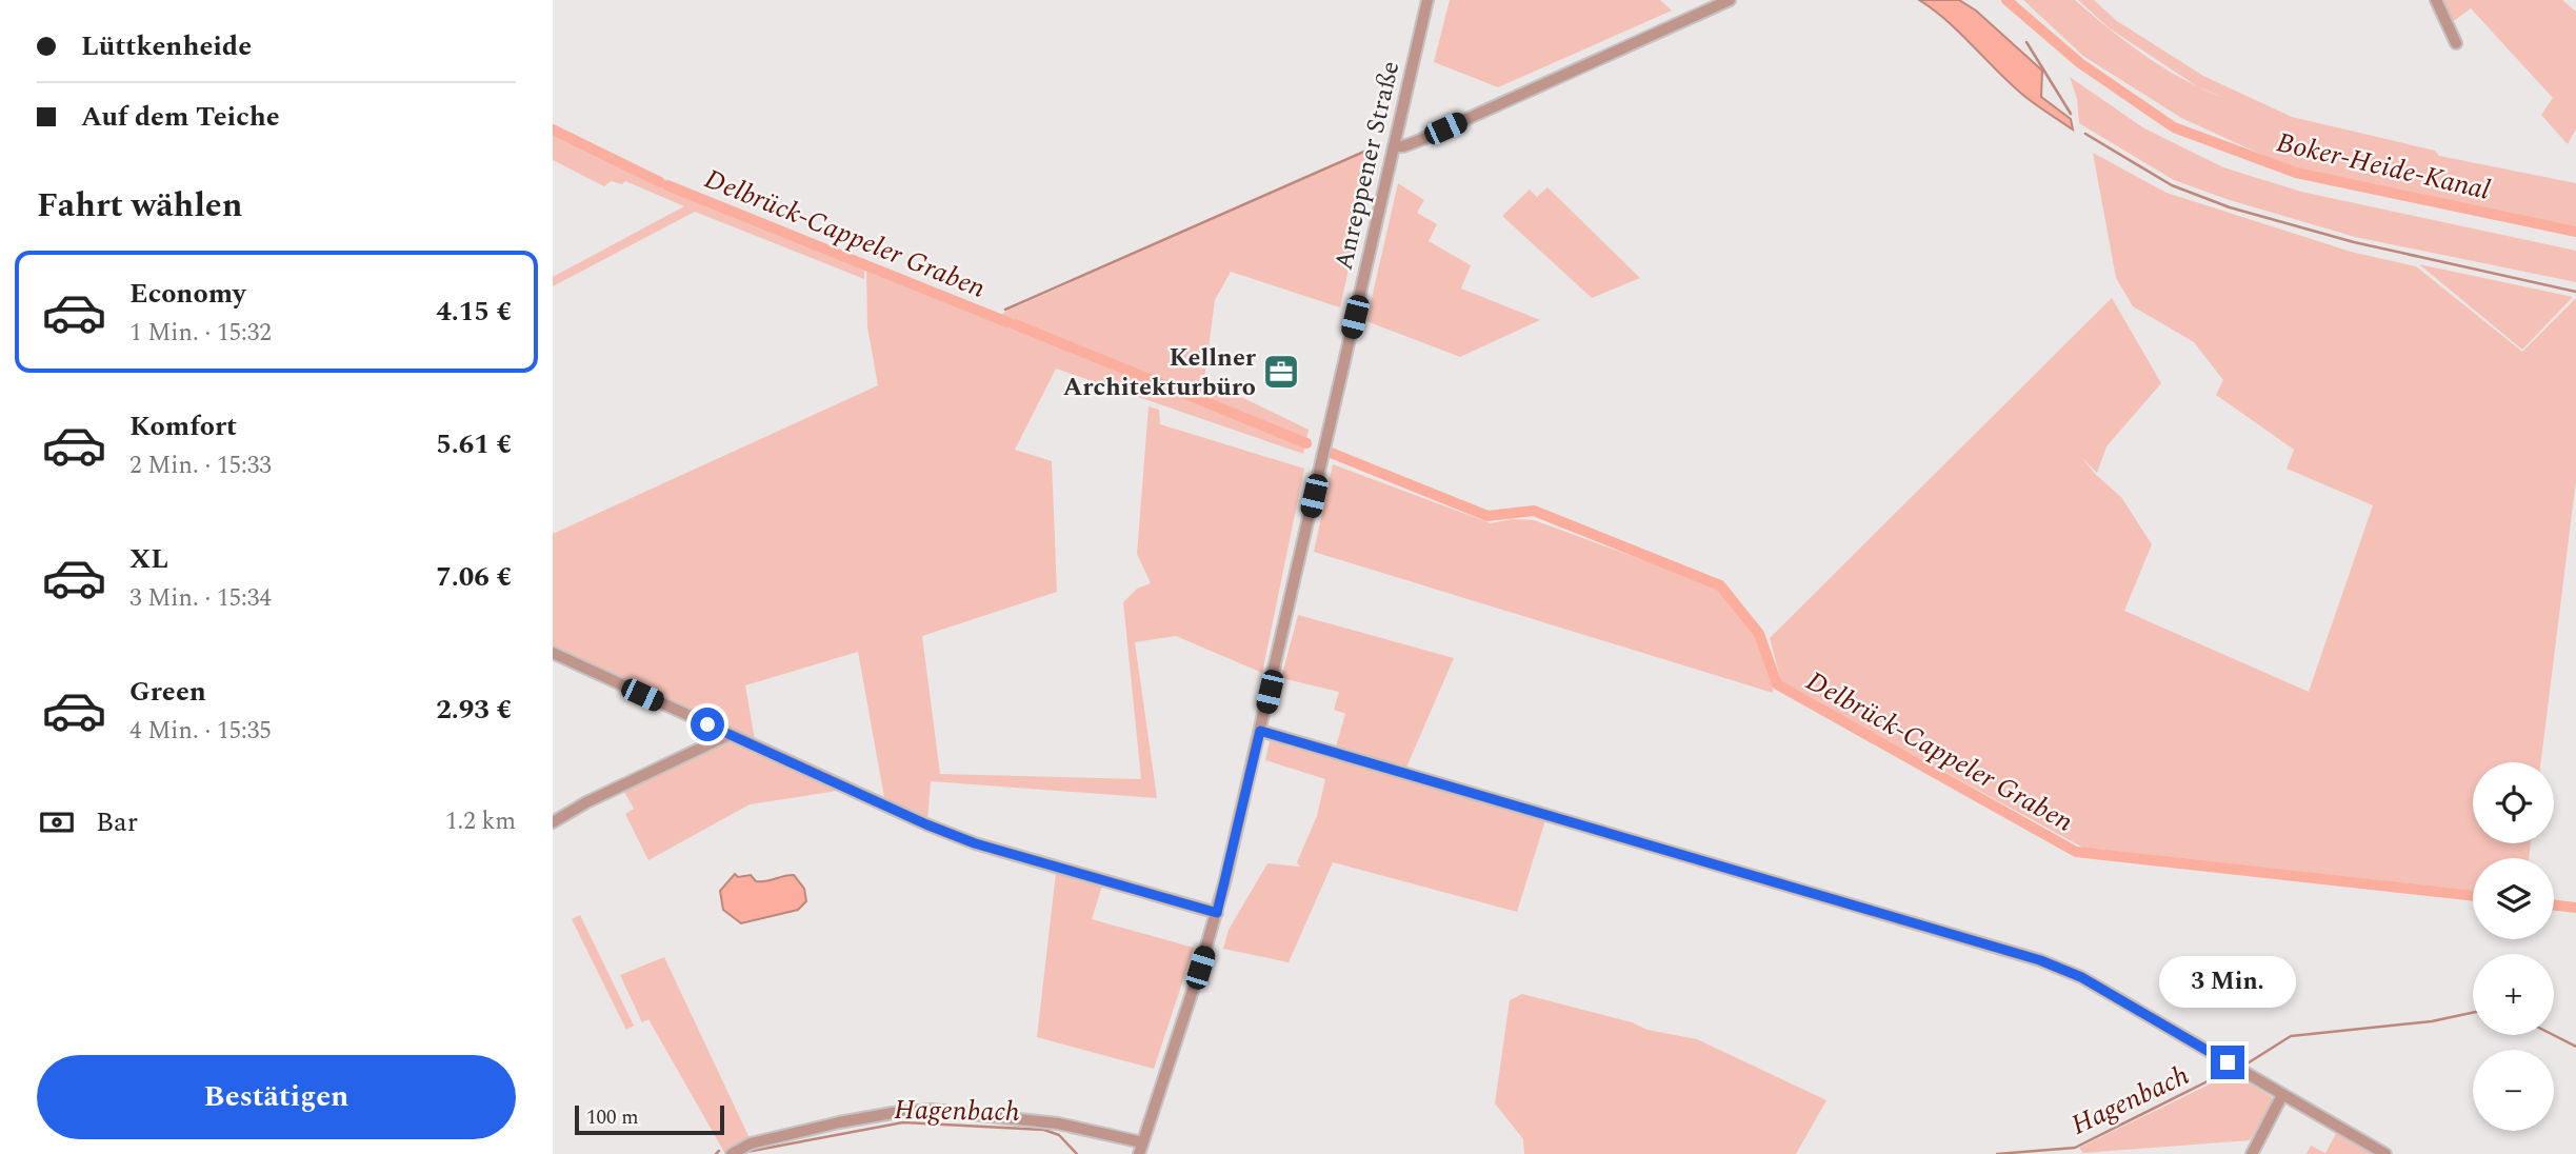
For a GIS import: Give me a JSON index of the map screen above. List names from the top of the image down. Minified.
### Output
{"streets":{"street":["Anreppener Straße"]},"water":["Boker-Heide-Kanal","Delbrück-Cappeler Graben","Hagenbach"],"places":{"office":["Kellner Architekturbüro"]},"scale_bar":"100 m","page":{"banner":["Lüttkenheide","Auf dem Teiche"],"heading":"Fahrt wählen","list":[{"name":"Economy","note":"1 Min. · 15:32","value":"4.15 €"},{"name":"Komfort","note":"2 Min. · 15:33","value":"5.61 €"},{"name":"XL","note":"3 Min. · 15:34","value":"7.06 €"},{"name":"Green","note":"4 Min. · 15:35","value":"2.93 €"}],"map_buttons":["+","−"],"pay":["Bar","1.2 km"],"bubble":"3 Min.","buttons":"Bestätigen","scale":"100 m"}}
